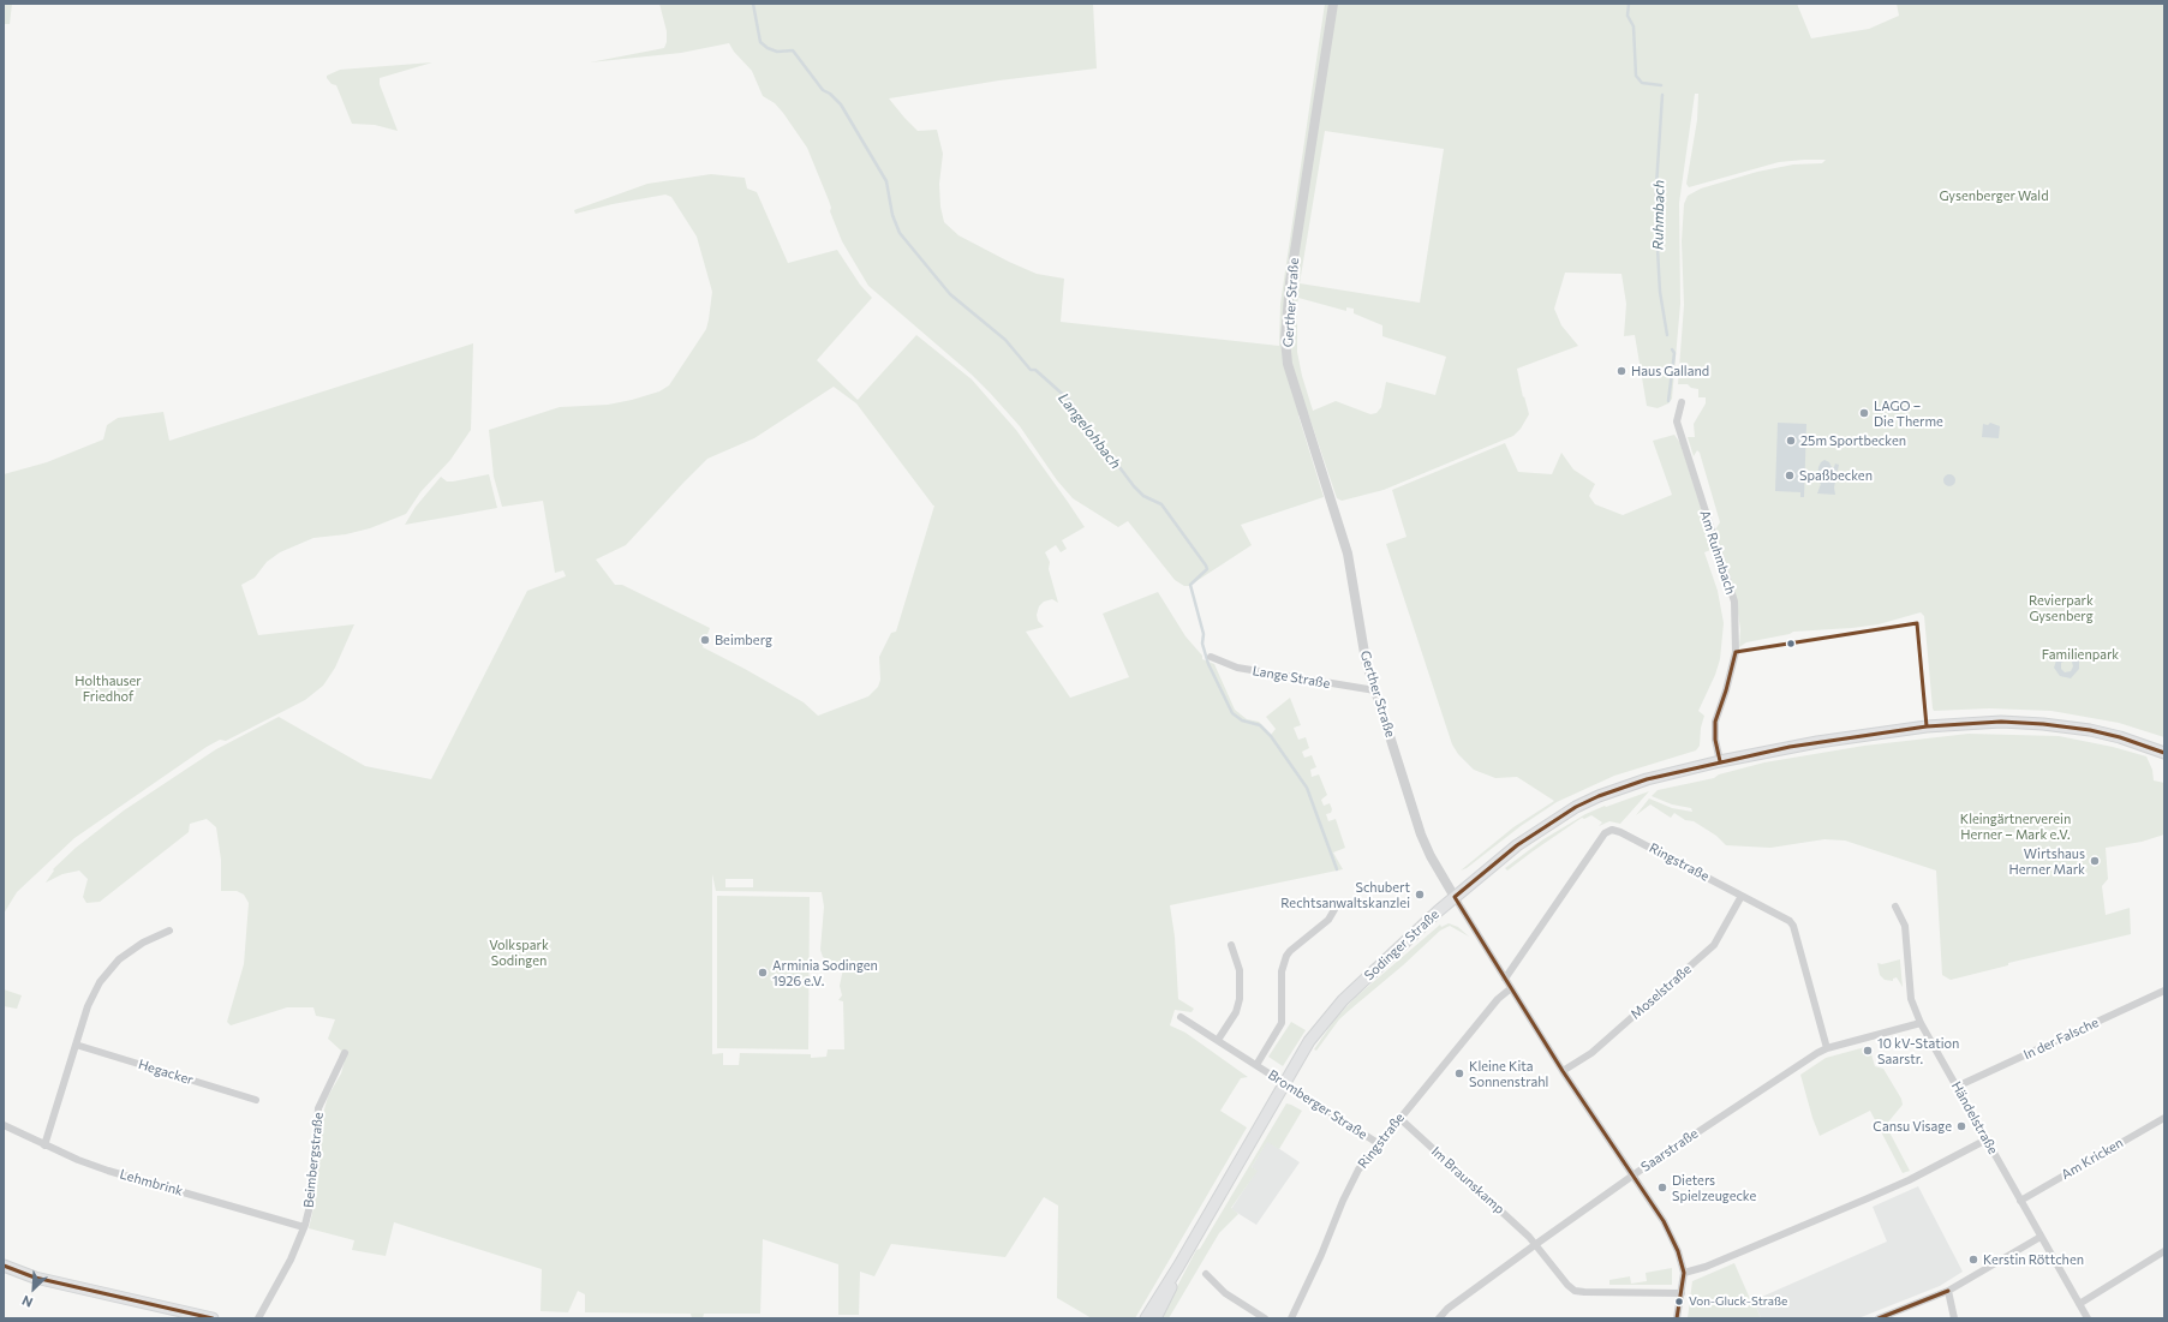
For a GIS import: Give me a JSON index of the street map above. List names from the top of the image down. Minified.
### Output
{"streets":{"main road":["Sodinger Straße"],"street":["Gerther Straße","Am Ruhmbach","Lange Straße","Ringstraße","Moselstraße","In der Falsche","Hegacker","Bromberger Straße","Händelstraße","Saarstraße","Am Kricken","Beimbergstraße","Im Braunskamp","Lehmbrink"]},"crossings":[["Gerther Straße","Lange Straße"],["Gerther Straße","Ringstraße"],["Gerther Straße","Sodinger Straße"],["Gerther Straße","Moselstraße"],["Gerther Straße","Saarstraße"],["Gerther Straße","Im Braunskamp"],["Am Ruhmbach","Sodinger Straße"],["Ringstraße","Moselstraße"],["Ringstraße","Bromberger Straße"],["Ringstraße","Saarstraße"],["Ringstraße","Im Braunskamp"],["Sodinger Straße","Bromberger Straße"],["In der Falsche","Händelstraße"],["Händelstraße","Saarstraße"],["Händelstraße","Am Kricken"],["Saarstraße","Im Braunskamp"],["Beimbergstraße","Lehmbrink"]],"water":["Ruhmbach","Langelohbach"],"parks":["Gysenberger Wald","Revierpark Gysenberg","Familienpark","Holthauser Friedhof","Kleingärtnerverein Herner – Mark e.V.","Volkspark Sodingen"],"places":["Haus Galland","LAGO – Die Therme","25m Sportbecken","Spaßbecken","Beimberg","Wirtshaus Herner Mark","Schubert Rechtsanwaltskanzlei","Arminia Sodingen 1926 e.V.","10 kV-Station Saarstr.","Kleine Kita Sonnenstrahl","Cansu Visage","Dieters Spielzeugecke","Kerstin Röttchen","Von-Gluck-Straße"],"north":"bottom left"}
